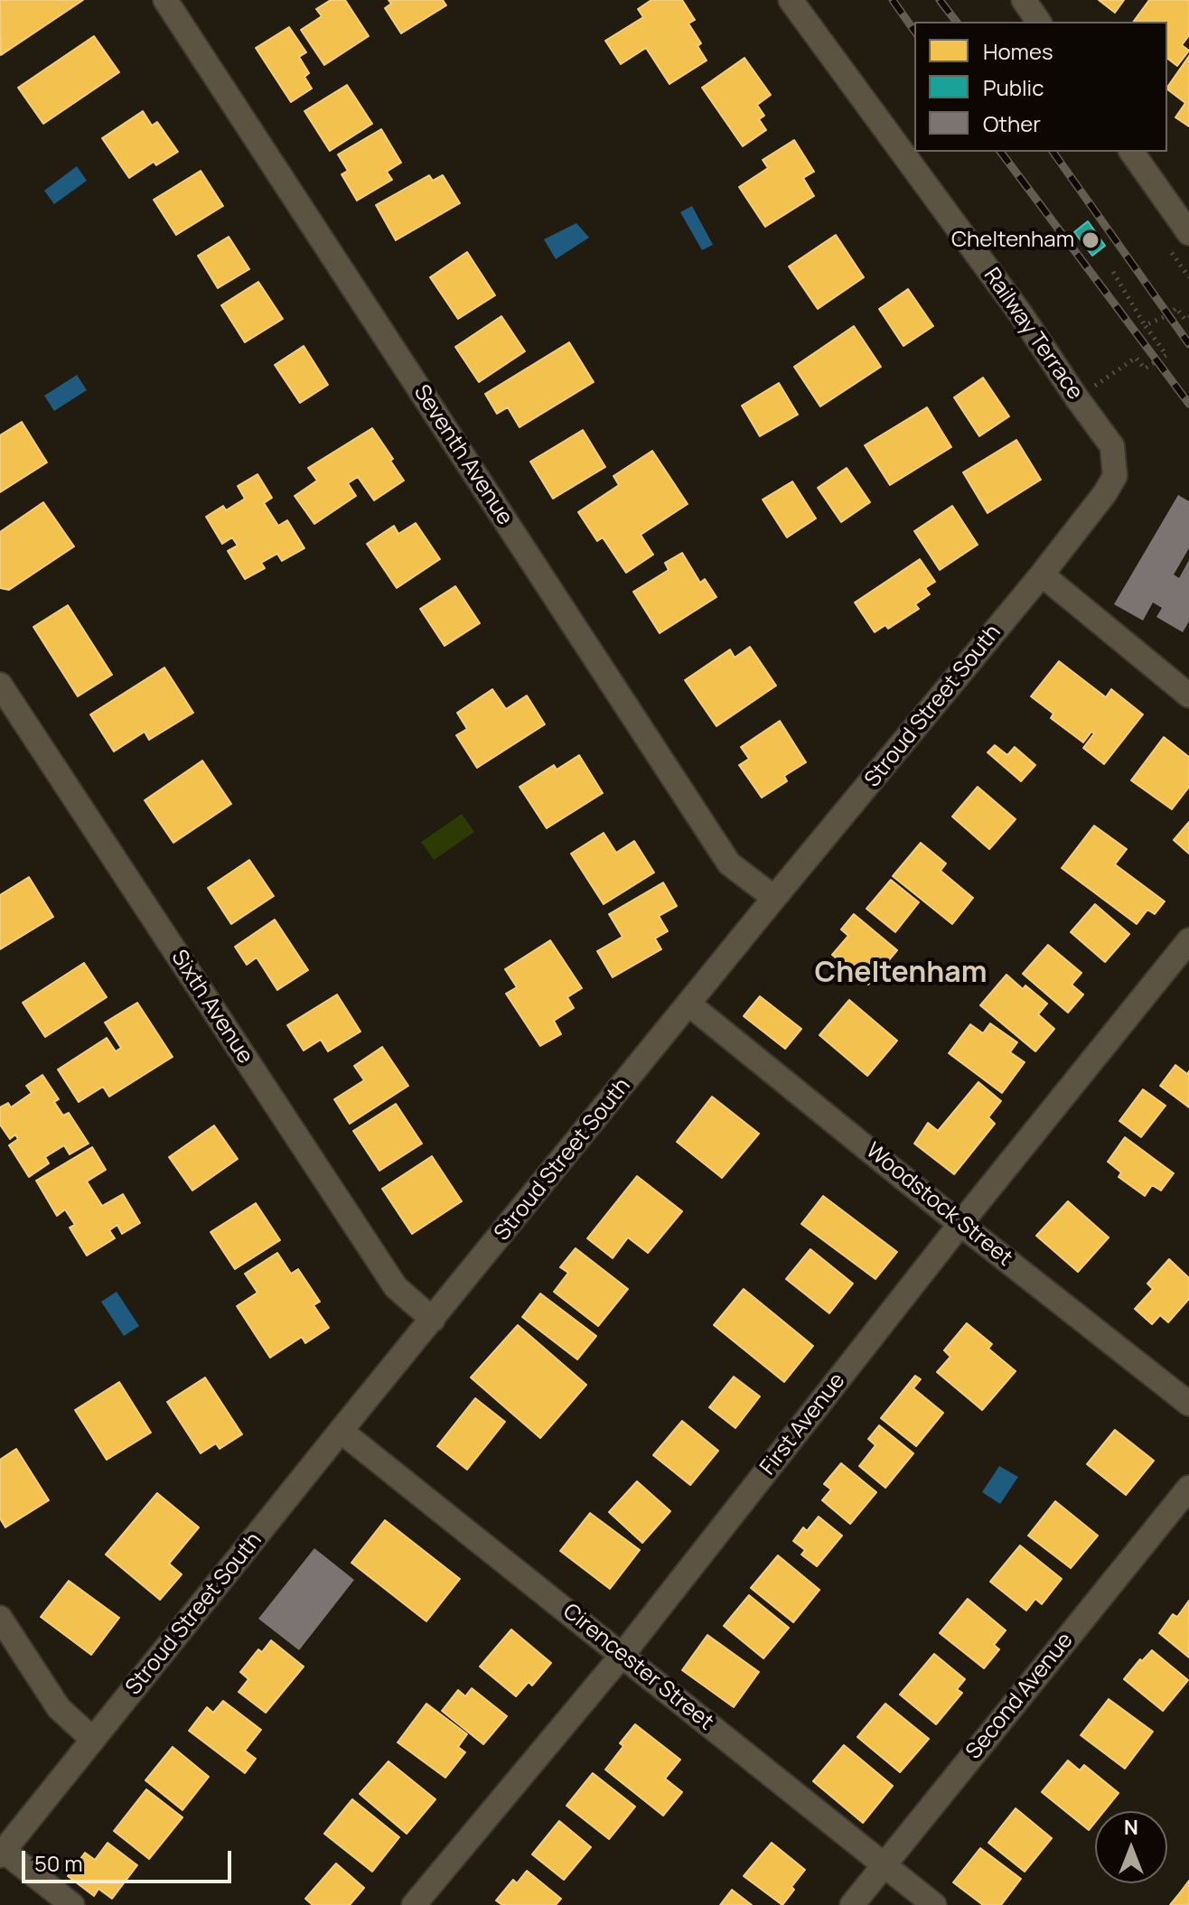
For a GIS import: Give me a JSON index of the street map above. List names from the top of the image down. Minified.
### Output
{"streets":{"street":["Railway Terrace","Seventh Avenue","Stroud Street South","Sixth Avenue","Woodstock Street","First Avenue","Cirencester Street","Second Avenue"]},"crossings":[["Railway Terrace","Stroud Street South"],["Seventh Avenue","Stroud Street South"],["Stroud Street South","Sixth Avenue"],["Stroud Street South","Woodstock Street"],["Stroud Street South","Cirencester Street"],["Woodstock Street","First Avenue"],["First Avenue","Cirencester Street"],["Cirencester Street","Second Avenue"]],"districts":["Cheltenham"],"places":["Cheltenham"],"legend":["Homes","Public","Other"],"scale_bar":"50 m","north":"top"}
